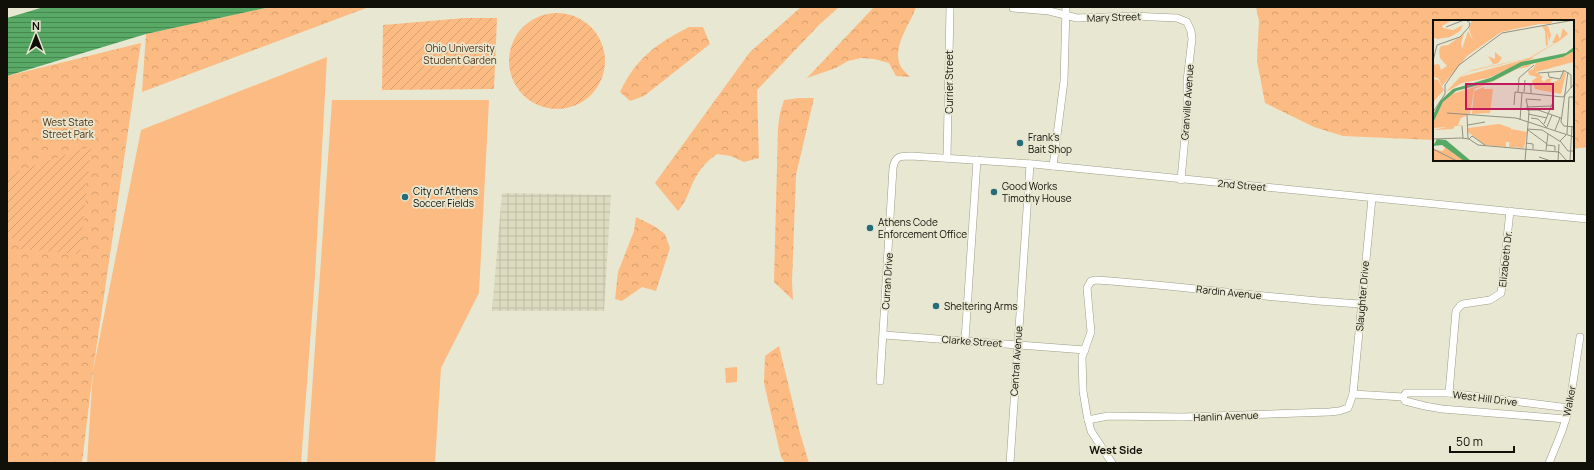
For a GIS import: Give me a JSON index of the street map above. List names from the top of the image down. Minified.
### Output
{"streets":{"street":["Mary Street","Currier Street","Granville Avenue","2nd Street","Elizabeth Dr.","Curran Drive","Rardin Avenue","Slaughter Drive","Clarke Street","Central Avenue","West Hill Drive","Walker","Hanlin Avenue"]},"crossings":[["Mary Street","Granville Avenue"],["Currier Street","2nd Street"],["Granville Avenue","2nd Street"],["2nd Street","Elizabeth Dr."],["2nd Street","Curran Drive"],["2nd Street","Slaughter Drive"],["2nd Street","Central Avenue"],["Elizabeth Dr.","West Hill Drive"],["Curran Drive","Clarke Street"],["Rardin Avenue","Slaughter Drive"],["Rardin Avenue","Clarke Street"],["Slaughter Drive","West Hill Drive"],["Slaughter Drive","Hanlin Avenue"],["Clarke Street","Central Avenue"],["West Hill Drive","Walker"],["West Hill Drive","Hanlin Avenue"]],"districts":["West Side"],"parks":["Ohio University Student Garden","West State Street Park"],"places":["Frank's Bait Shop","Good Works Timothy House","City of Athens Soccer Fields","Athens Code Enforcement Office","Sheltering Arms"],"scale_bar":"50 m","north":"top"}
